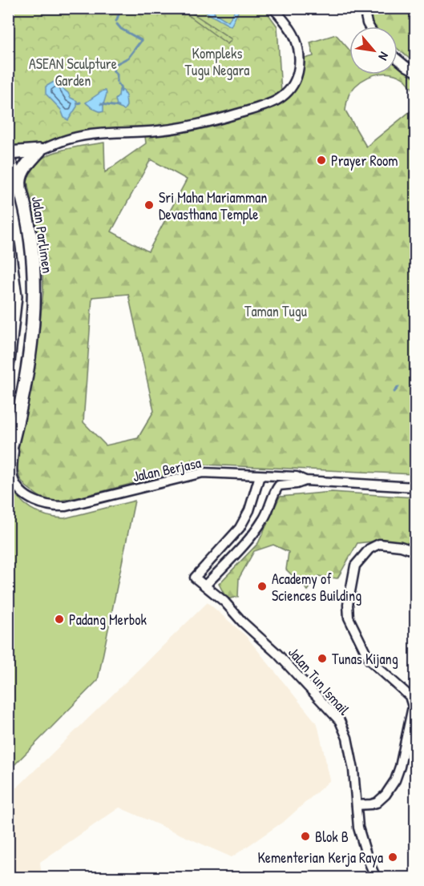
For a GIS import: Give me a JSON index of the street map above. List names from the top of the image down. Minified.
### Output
{"streets":{"street":["Jalan Parlimen","Jalan Berjasa","Jalan Tun Ismail"]},"crossings":[["Jalan Parlimen","Jalan Berjasa"],["Jalan Berjasa","Jalan Tun Ismail"]],"parks":["Kompleks Tugu Negara","ASEAN Sculpture Garden","Taman Tugu"],"places":["Prayer Room","Sri Maha Mariamman Devasthana Temple","Academy of Sciences Building","Padang Merbok","Tunas Kijang","Blok B","Kementerian Kerja Raya"],"north":"bottom right"}
